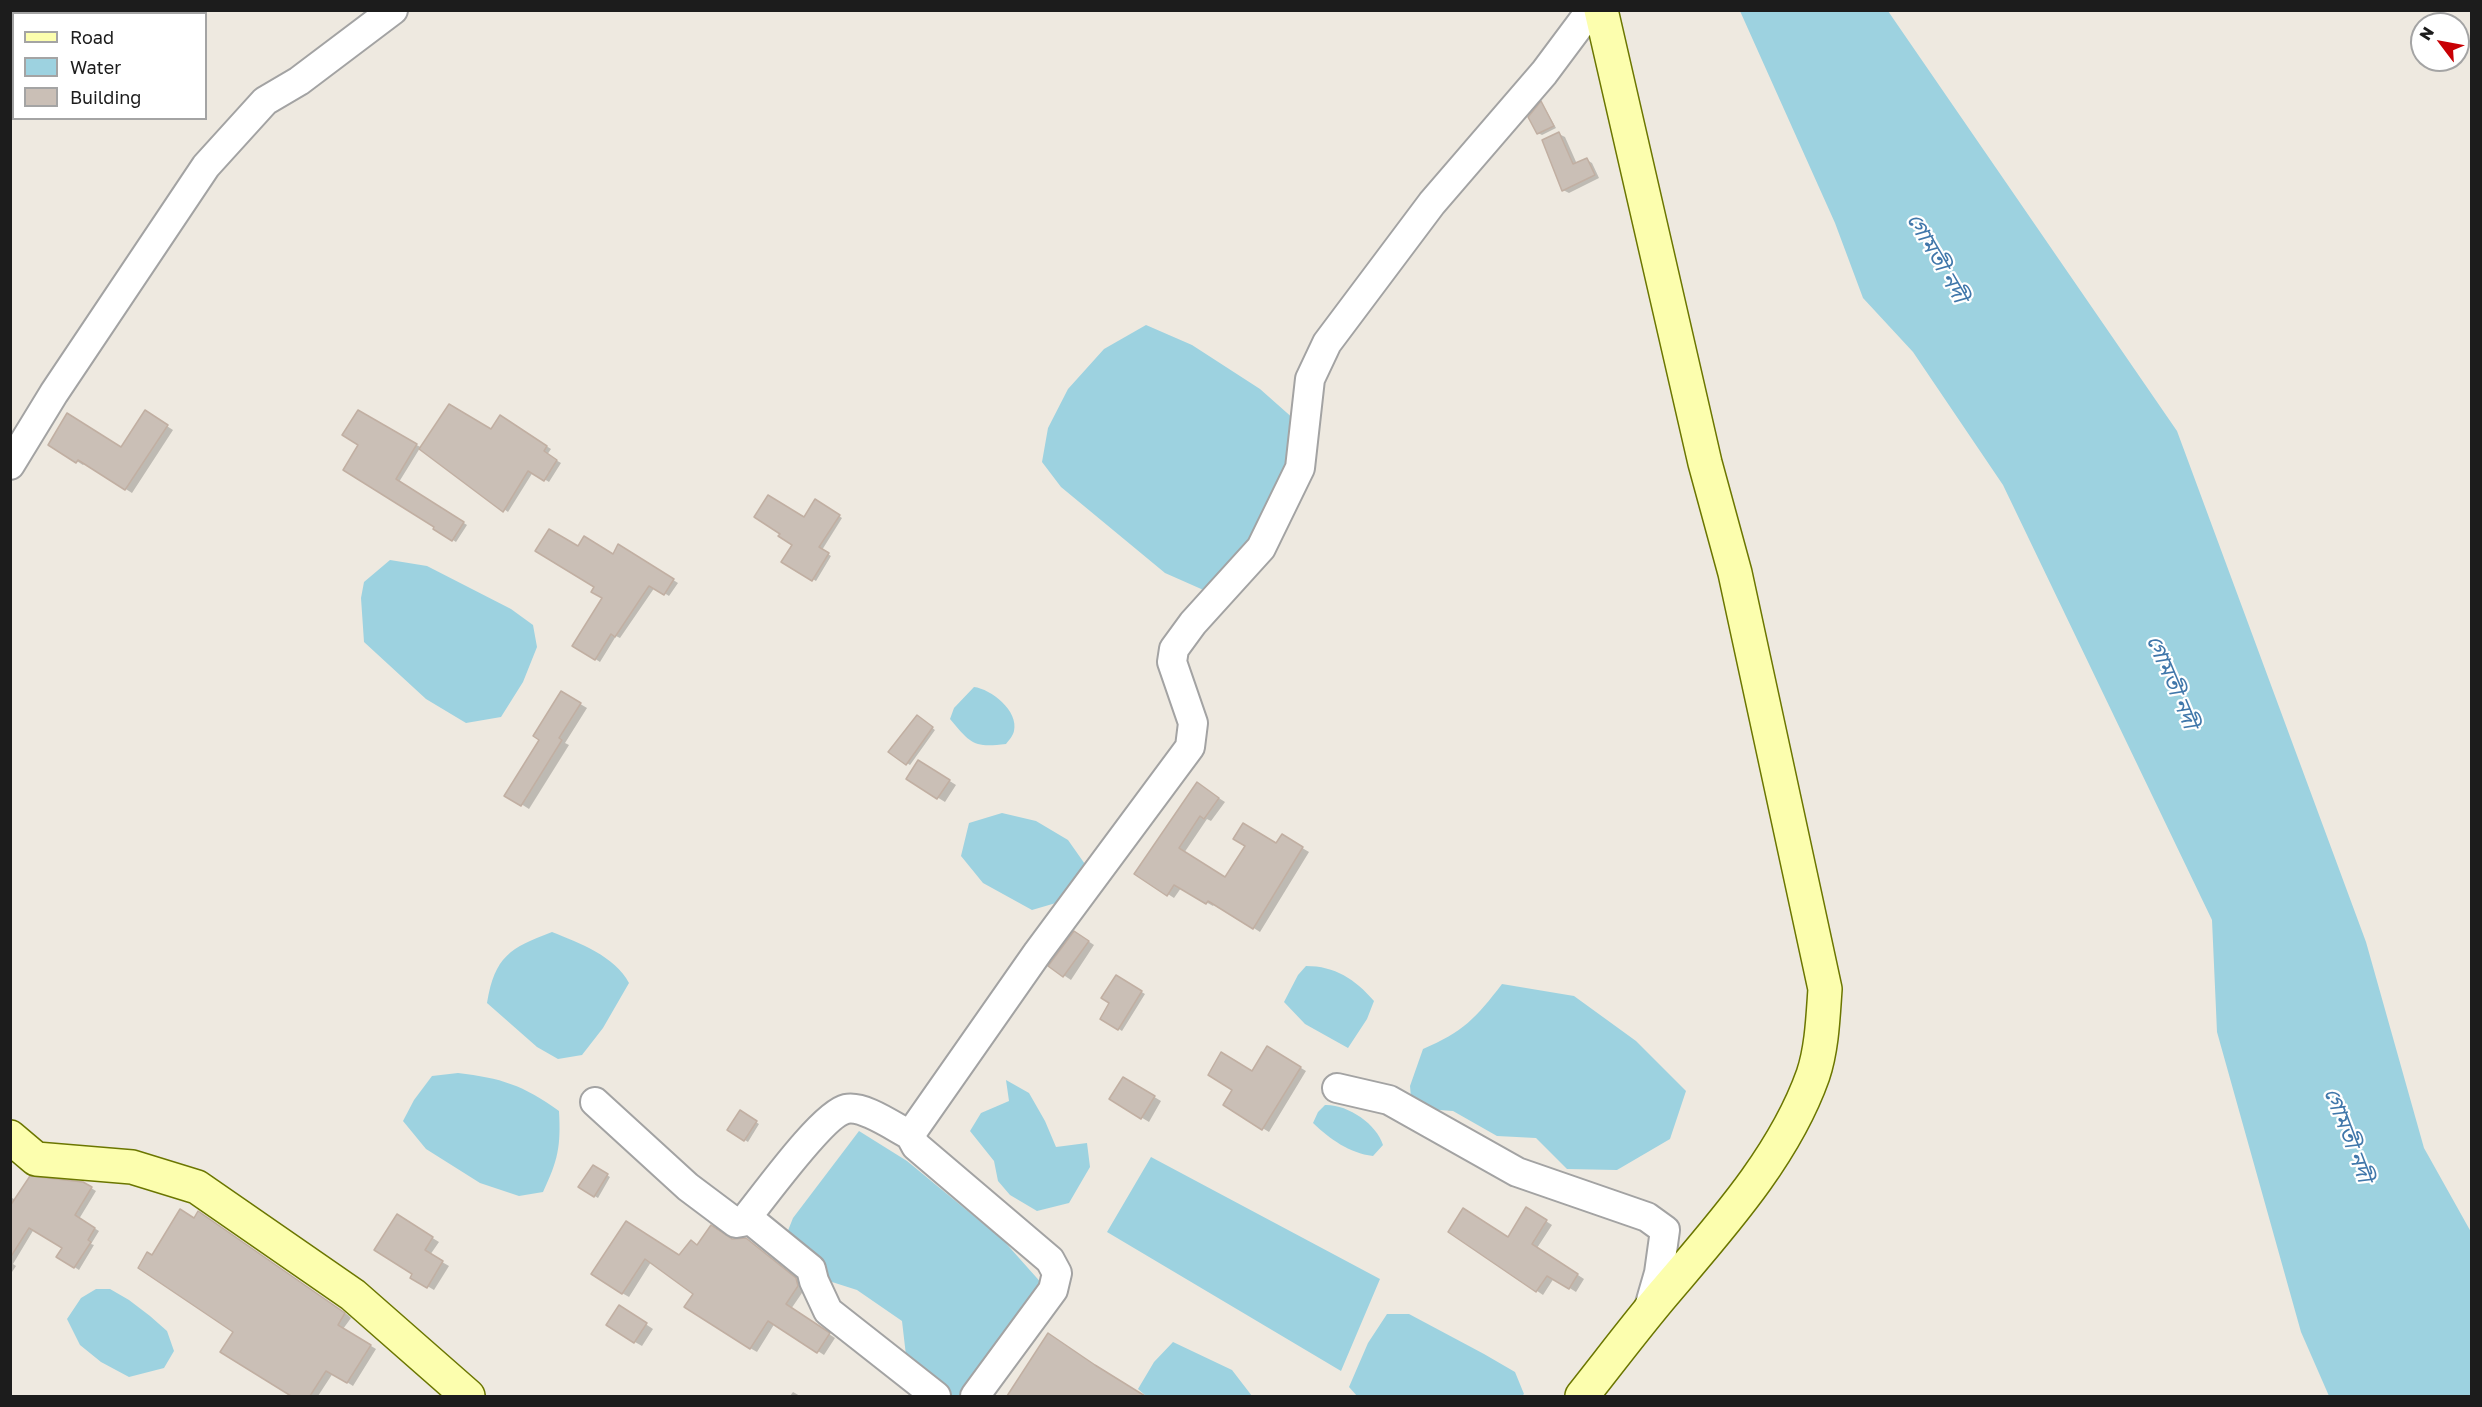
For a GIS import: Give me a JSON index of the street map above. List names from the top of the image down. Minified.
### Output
{"water":["গোমতী নদী"],"legend":["Road","Water","Building"],"north":"top left"}
